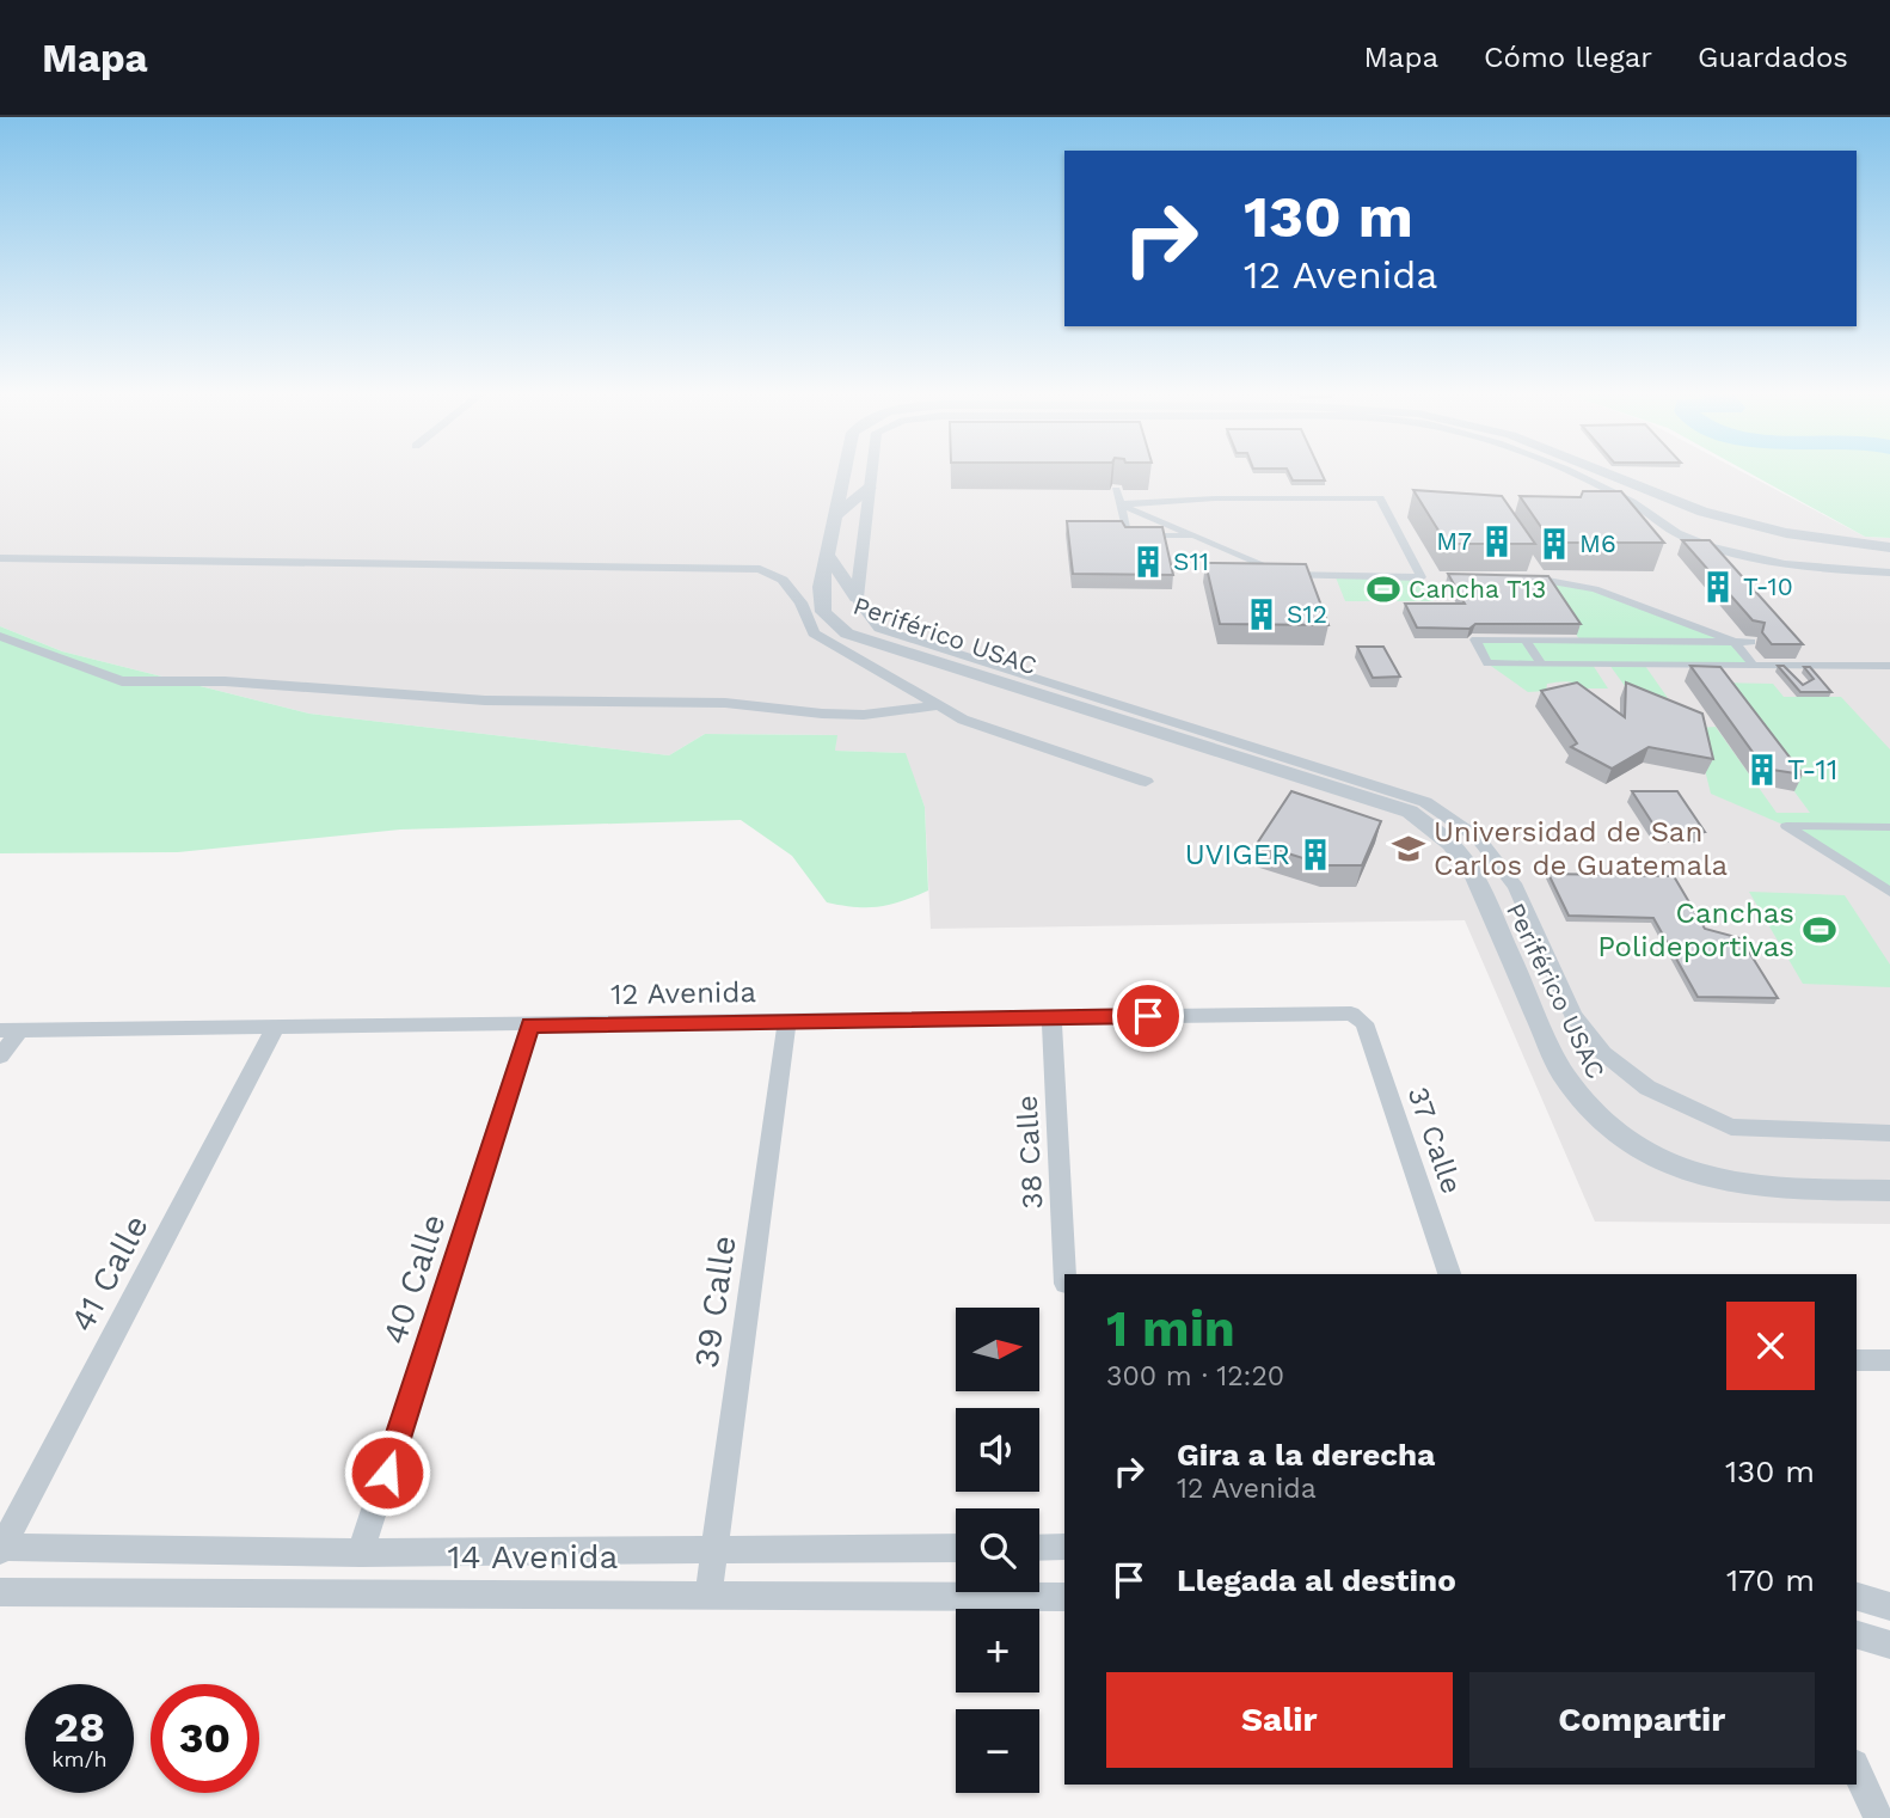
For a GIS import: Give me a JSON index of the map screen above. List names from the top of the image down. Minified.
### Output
{"streets":{"street":["Periférico USAC","12 Avenida","37 Calle","38 Calle","41 Calle","40 Calle","39 Calle","14 Avenida"]},"crossings":[["12 Avenida","37 Calle"],["12 Avenida","38 Calle"],["12 Avenida","41 Calle"],["12 Avenida","40 Calle"],["12 Avenida","39 Calle"],["41 Calle","14 Avenida"],["40 Calle","14 Avenida"],["39 Calle","14 Avenida"]],"places":{"building":["M7","M6","S11","T-10","S12","T-11","UVIGER"],"sports":["Cancha T13","Canchas Polideportivas"],"school or university":["Universidad de San Carlos de Guatemala"]},"north":"right","page":{"header":"Mapa","nav":["Mapa","Cómo llegar","Guardados"],"turn":["130 m","12 Avenida"],"heading":["1 min","300 m · 12:20"],"map_buttons":["+","−"],"list":[{"name":"Gira a la derecha","note":"12 Avenida","value":"130 m"},{"name":"Llegada al destino","value":"170 m"}],"buttons":["Salir","Compartir"],"speed":"28 km/h","limit":"30"}}
